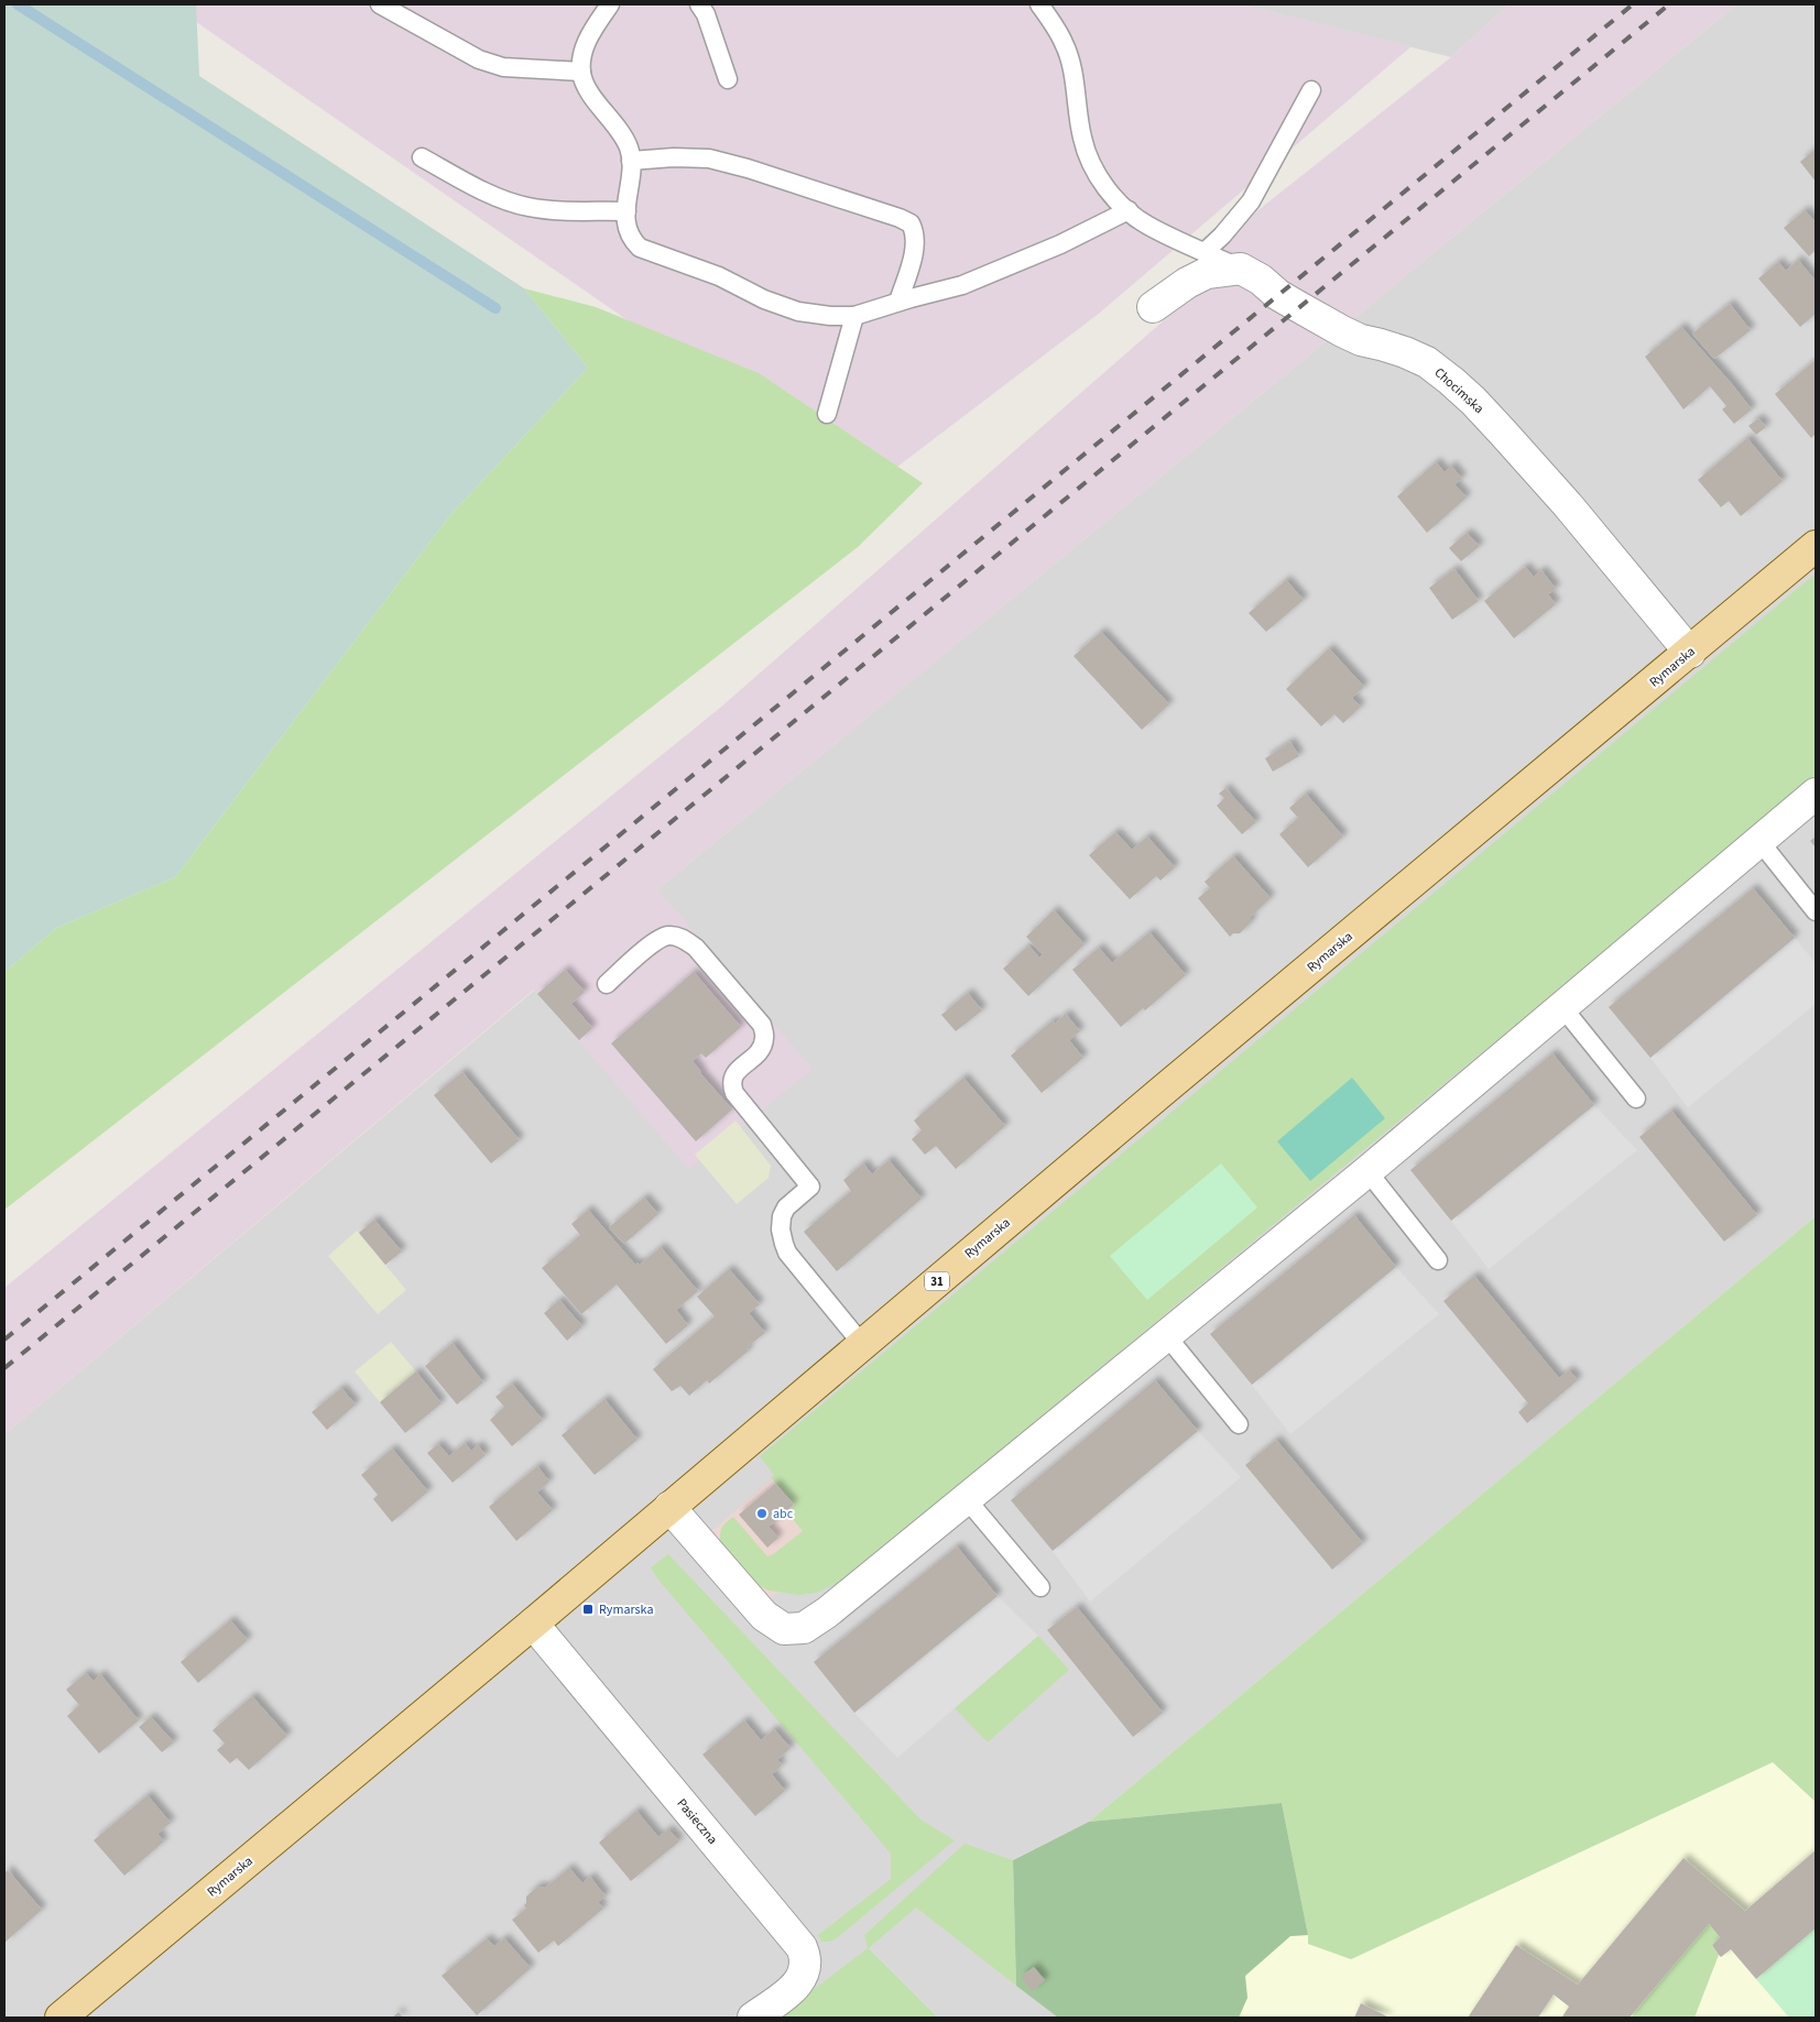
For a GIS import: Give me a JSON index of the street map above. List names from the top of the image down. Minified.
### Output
{"streets":{"main road":["Rymarska","31"],"street":["Chocimska","Pasieczna"]},"crossings":[["Chocimska","Rymarska"],["Rymarska","Pasieczna"]],"places":{"other":["abc"],"transit":["Rymarska"]}}
